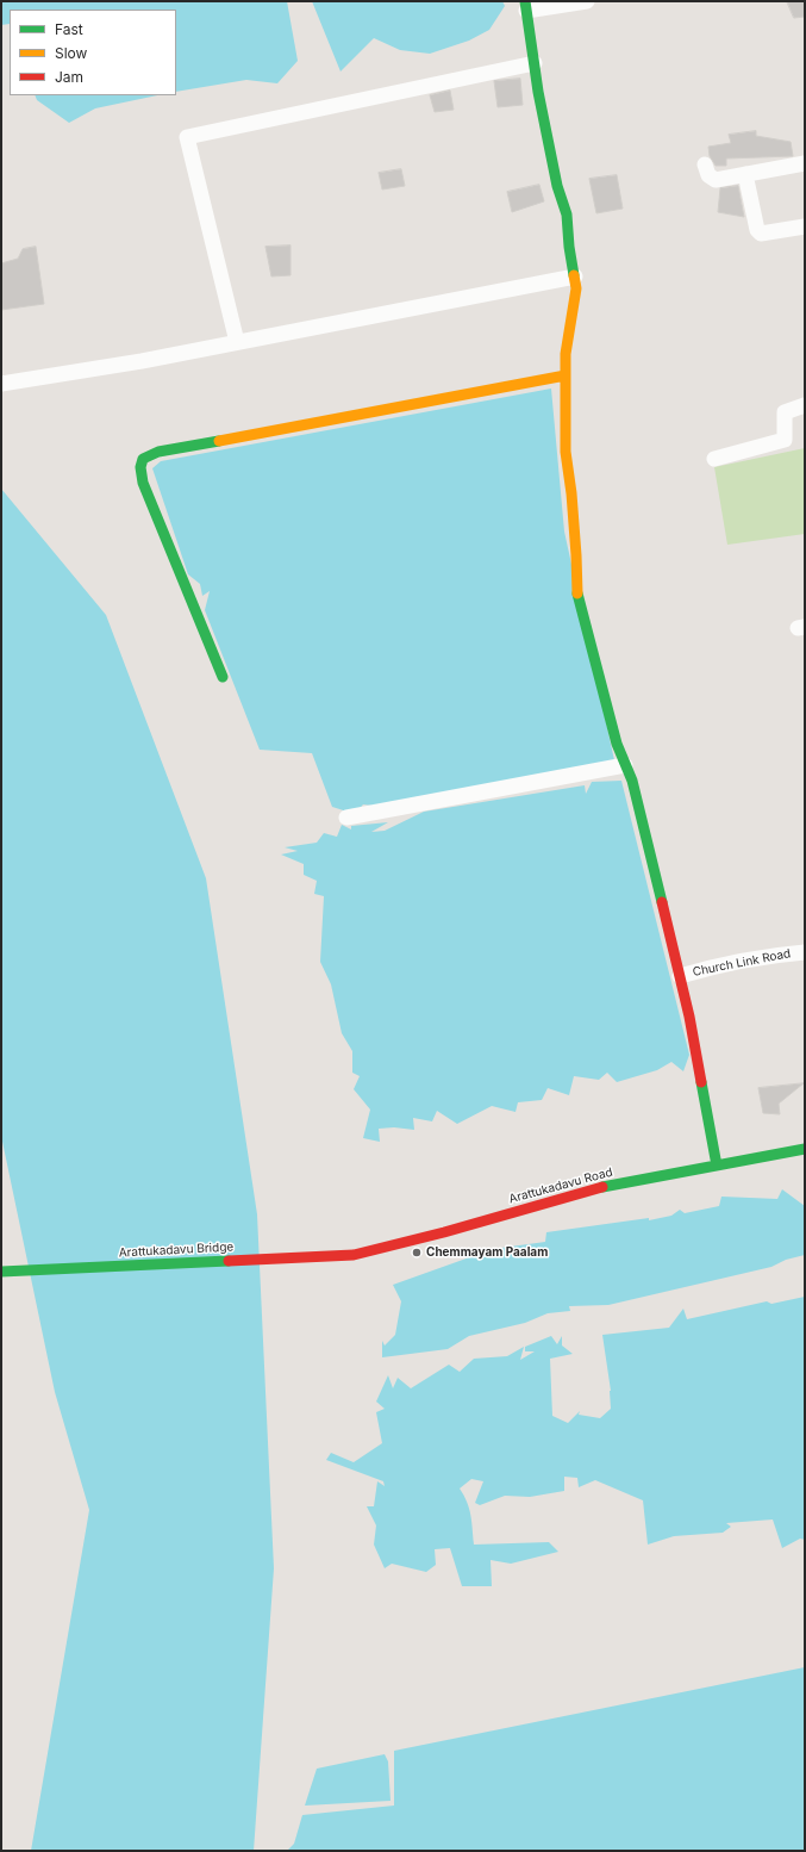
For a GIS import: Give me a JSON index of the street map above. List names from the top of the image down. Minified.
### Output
{"streets":{"street":["Church Link Road","Arattukadavu Road","Arattukadavu Bridge"]},"crossings":[["Arattukadavu Road","Arattukadavu Bridge"]],"places":["Chemmayam Paalam"],"legend":["Fast","Slow","Jam"]}
